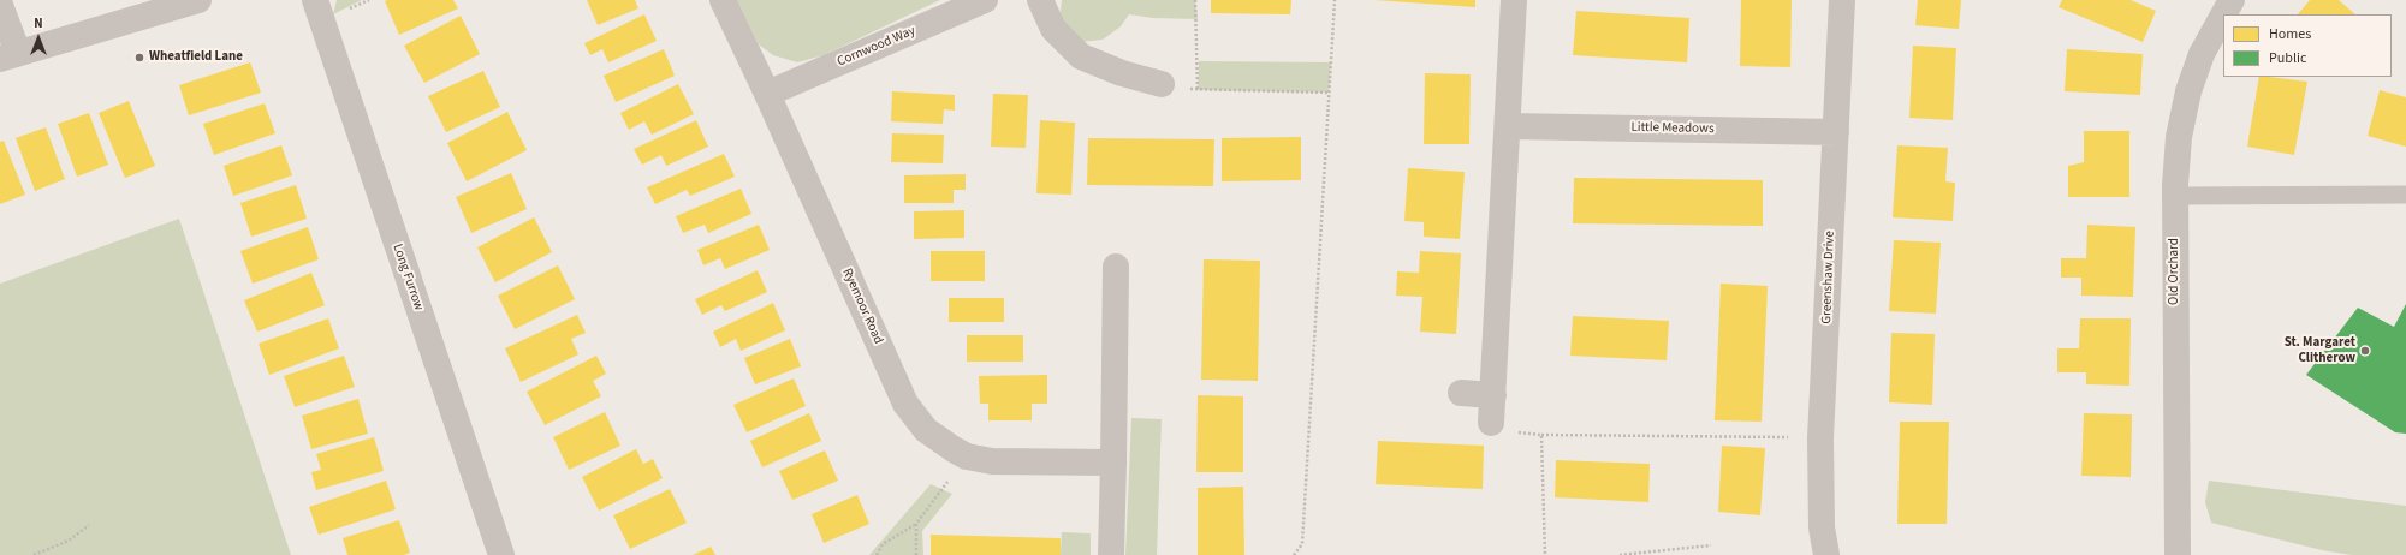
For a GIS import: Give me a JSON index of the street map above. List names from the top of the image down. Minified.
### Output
{"streets":{"street":["Cornwood Way","Little Meadows","Old Orchard","Long Furrow","Greenshaw Drive","Ryemoor Road"]},"crossings":[["Cornwood Way","Ryemoor Road"],["Little Meadows","Greenshaw Drive"]],"places":["Wheatfield Lane","St. Margaret Clitherow"],"legend":["Homes","Public"],"north":"top"}
